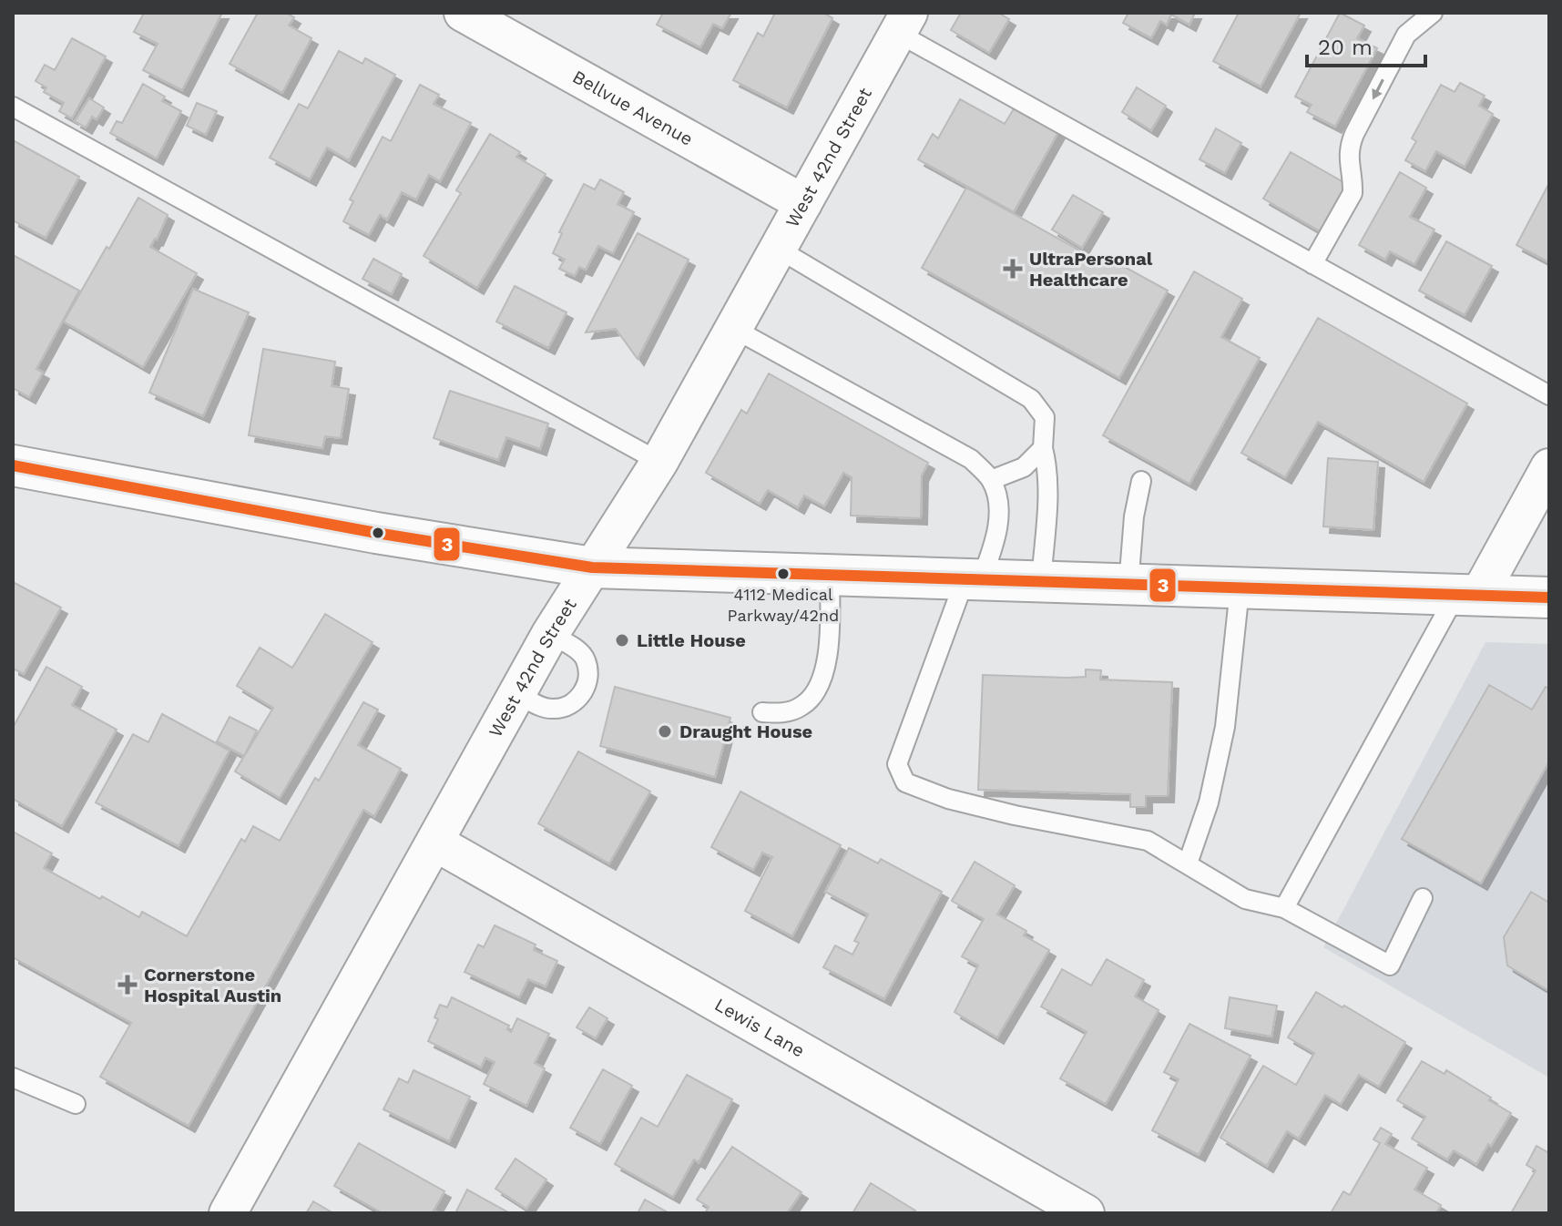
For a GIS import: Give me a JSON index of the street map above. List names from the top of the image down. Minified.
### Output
{"streets":{"street":["Bellvue Avenue","West 42nd Street","Lewis Lane"]},"crossings":[["Bellvue Avenue","West 42nd Street"],["West 42nd Street","Lewis Lane"]],"places":{"health":["UltraPersonal Healthcare","Cornerstone Hospital Austin"],"other":["4112 Medical Parkway/42nd","Little House","Draught House"]},"lines":["transit line 3"],"scale_bar":"20 m"}
